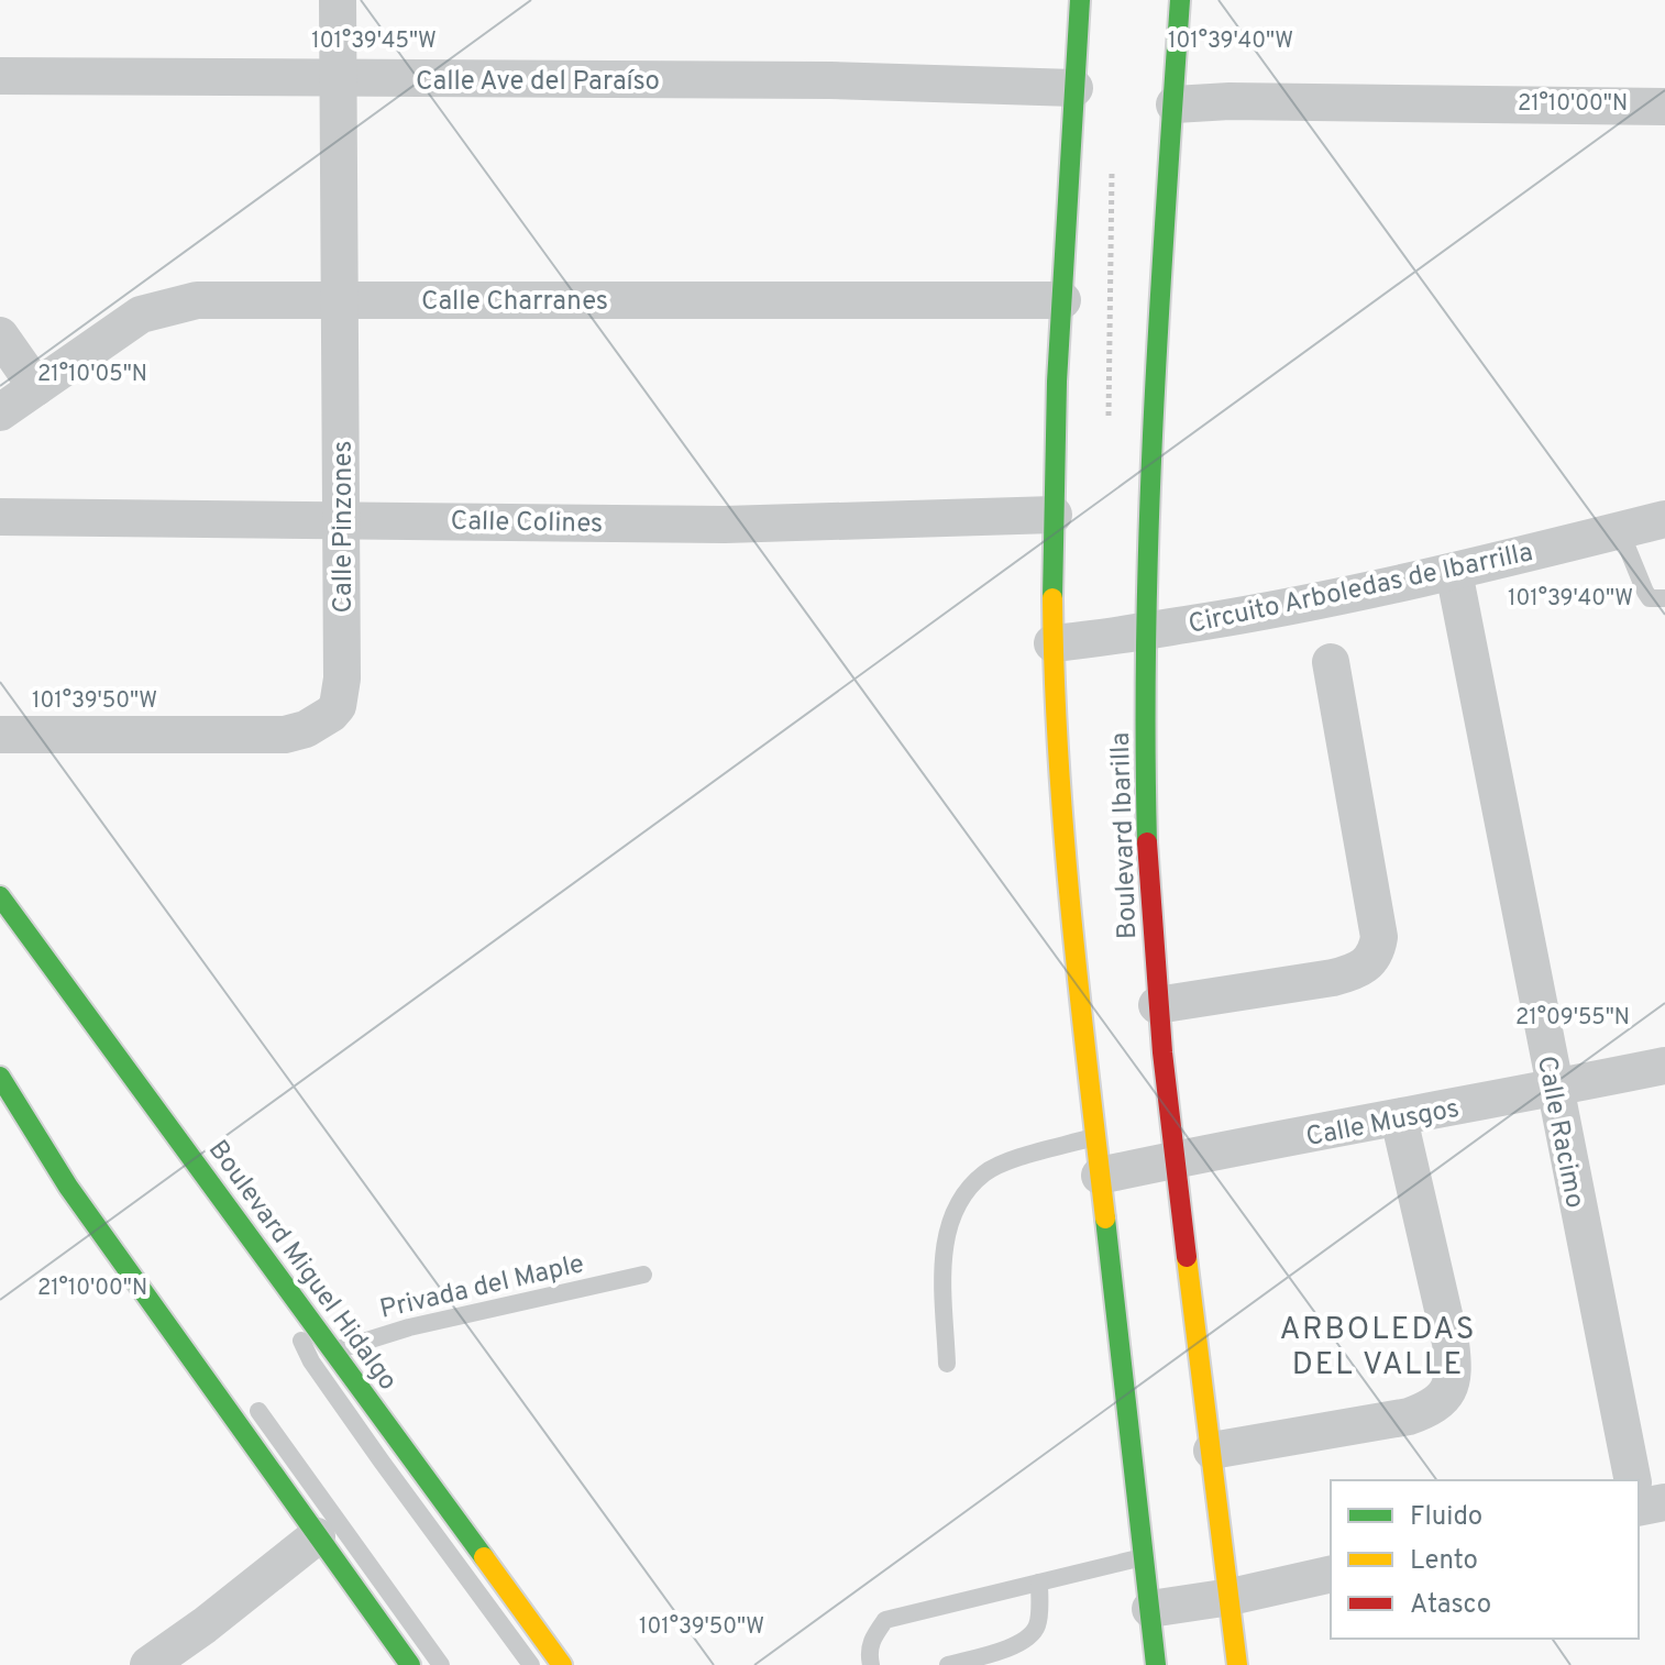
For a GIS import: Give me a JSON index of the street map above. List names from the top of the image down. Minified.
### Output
{"streets":{"main road":["Boulevard Ibarilla","Boulevard Miguel Hidalgo"],"street":["Calle Ave del Paraíso","Calle Charranes","Calle Colines","Calle Pinzones","Circuito Arboledas de Ibarrilla","Calle Musgos","Calle Racimo"],"lane":["Privada del Maple"]},"crossings":[["Calle Ave del Paraíso","Calle Pinzones"],["Calle Ave del Paraíso","Boulevard Ibarilla"],["Calle Charranes","Calle Pinzones"],["Calle Charranes","Boulevard Ibarilla"],["Calle Colines","Calle Pinzones"],["Calle Colines","Boulevard Ibarilla"],["Circuito Arboledas de Ibarrilla","Boulevard Ibarilla"],["Circuito Arboledas de Ibarrilla","Calle Racimo"],["Boulevard Ibarilla","Calle Musgos"],["Calle Musgos","Calle Racimo"],["Boulevard Miguel Hidalgo","Privada del Maple"]],"districts":["ARBOLEDAS DEL VALLE"],"legend":["Fluido","Lento","Atasco"],"coordinates":["101°39'45\"W","101°39'40\"W","21°10'00\"N","21°10'05\"N","101°39'50\"W","21°09'55\"N"]}
